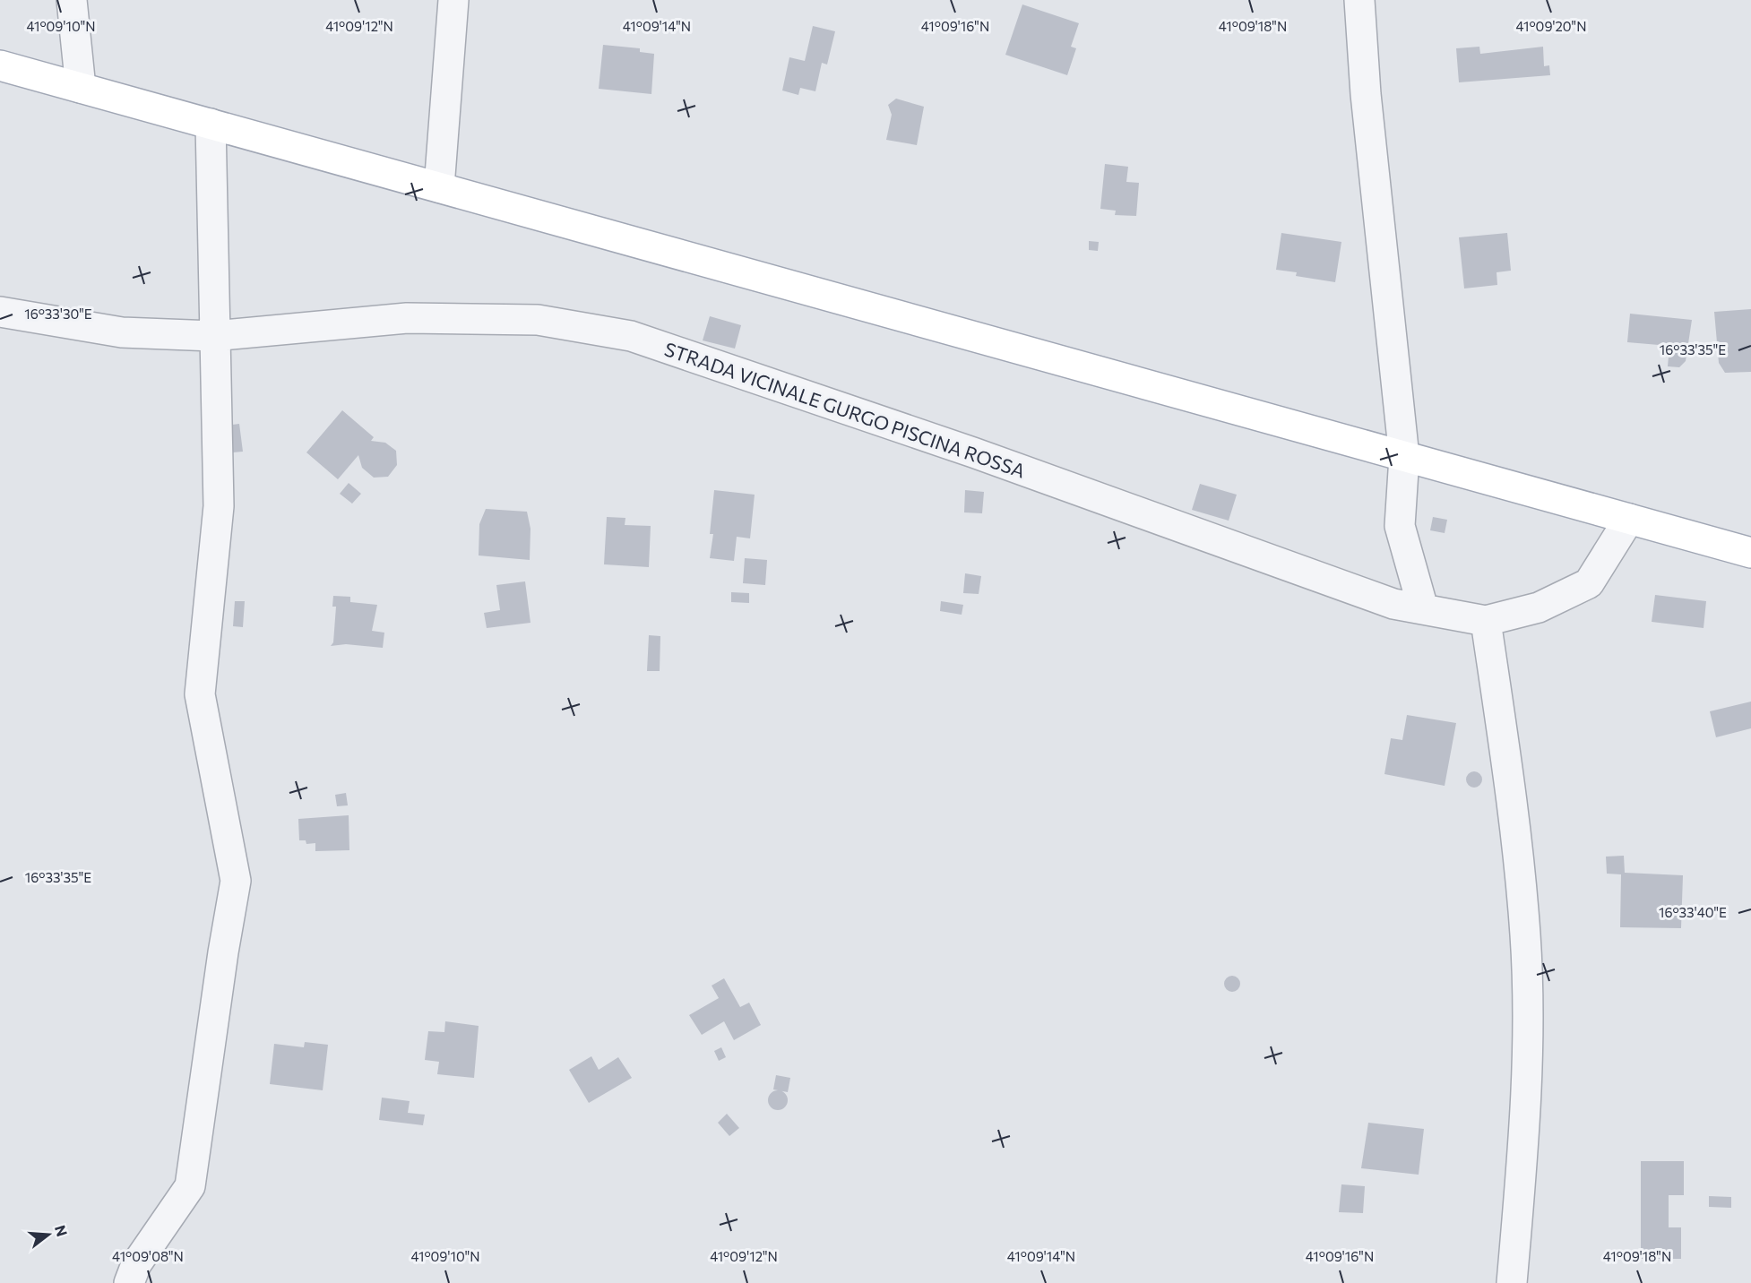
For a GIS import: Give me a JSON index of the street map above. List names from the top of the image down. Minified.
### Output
{"streets":{"street":["STRADA VICINALE GURGO PISCINA ROSSA"]},"north":"right","coordinates":["41°09'10\"N","41°09'12\"N","41°09'14\"N","41°09'16\"N","41°09'18\"N","41°09'20\"N","16°33'30\"E","16°33'35\"E","16°33'40\"E","41°09'08\"N"]}
